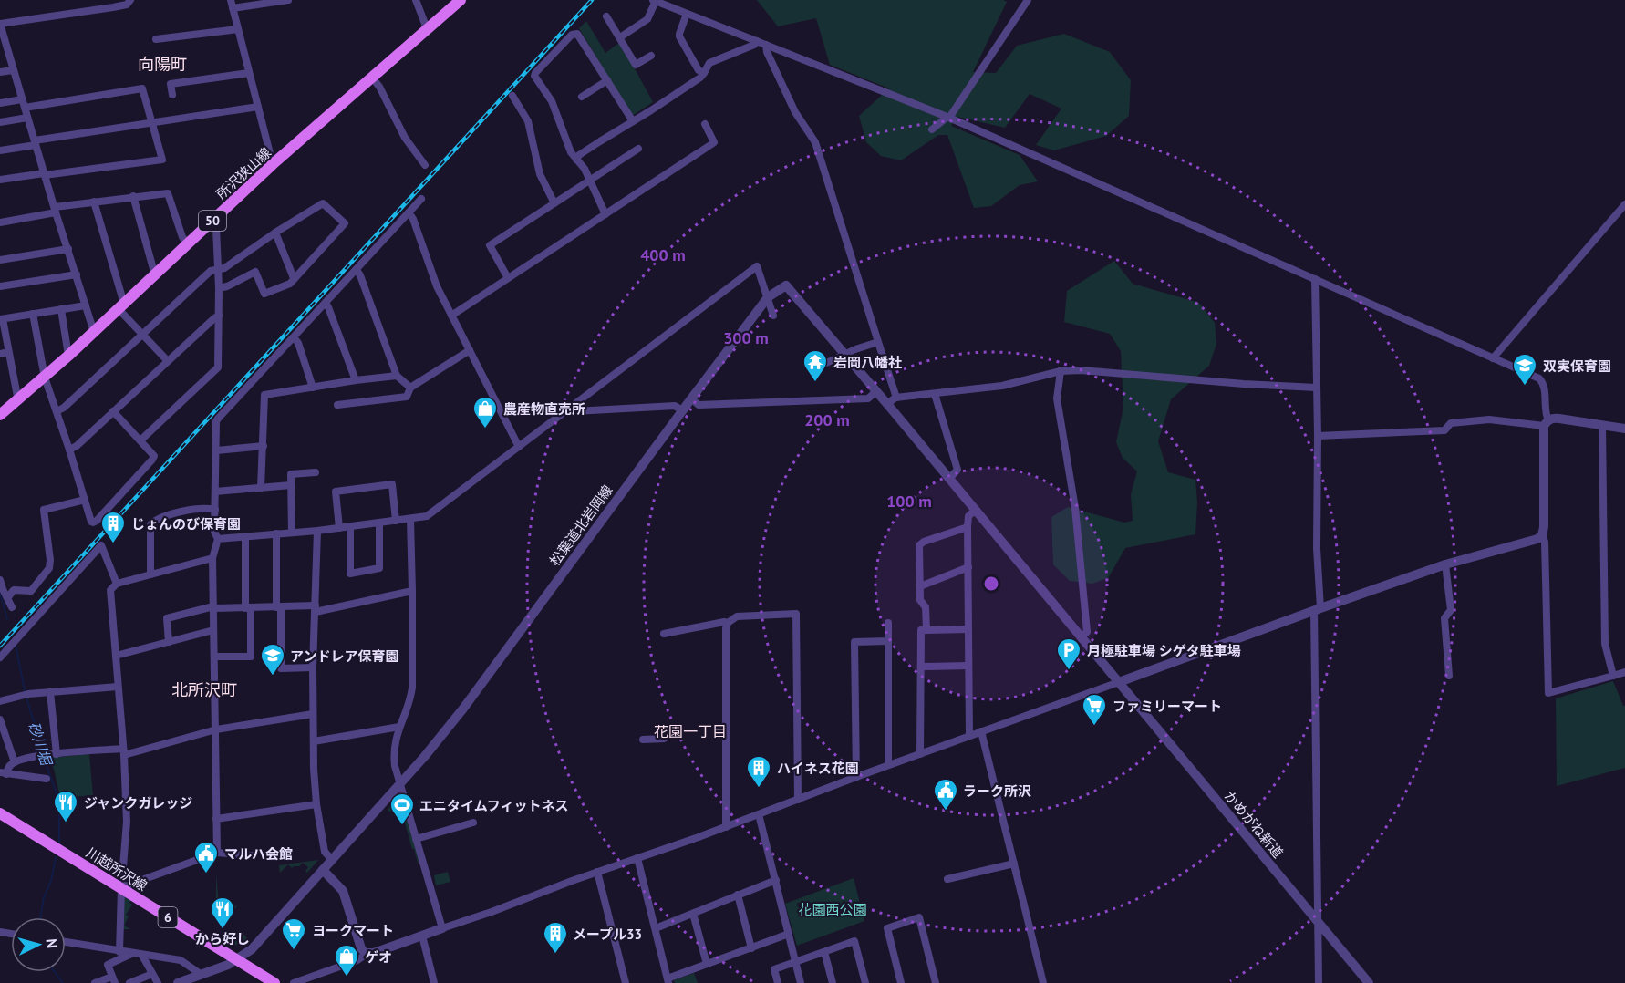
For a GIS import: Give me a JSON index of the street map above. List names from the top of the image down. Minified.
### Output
{"streets":{"main road":["所沢狭山線","50","川越所沢線","6"],"street":["松葉道北岩岡線","かめがね新道"]},"crossings":[["松葉道北岩岡線","かめがね新道"],["松葉道北岩岡線","川越所沢線"]],"districts":["向陽町","北所沢町","花園一丁目"],"water":["砂川堀"],"parks":["花園西公園"],"places":{"temple":["岩岡八幡社"],"school or university":["双実保育園","アンドレア保育園"],"shop":["農産物直売所","ゲオ"],"building":["じょんのび保育園","ハイネス花園","メープル33"],"parking":["月極駐車場 シゲタ駐車場"],"supermarket":["ファミリーマート","ヨークマート"],"public building":["ラーク所沢","マルハ会館"],"restaurant":["ジャンクガレッジ","から好し"],"sports":["エニタイムフィットネス"]},"north":"right","rings":["400 m","300 m","200 m","100 m"]}
